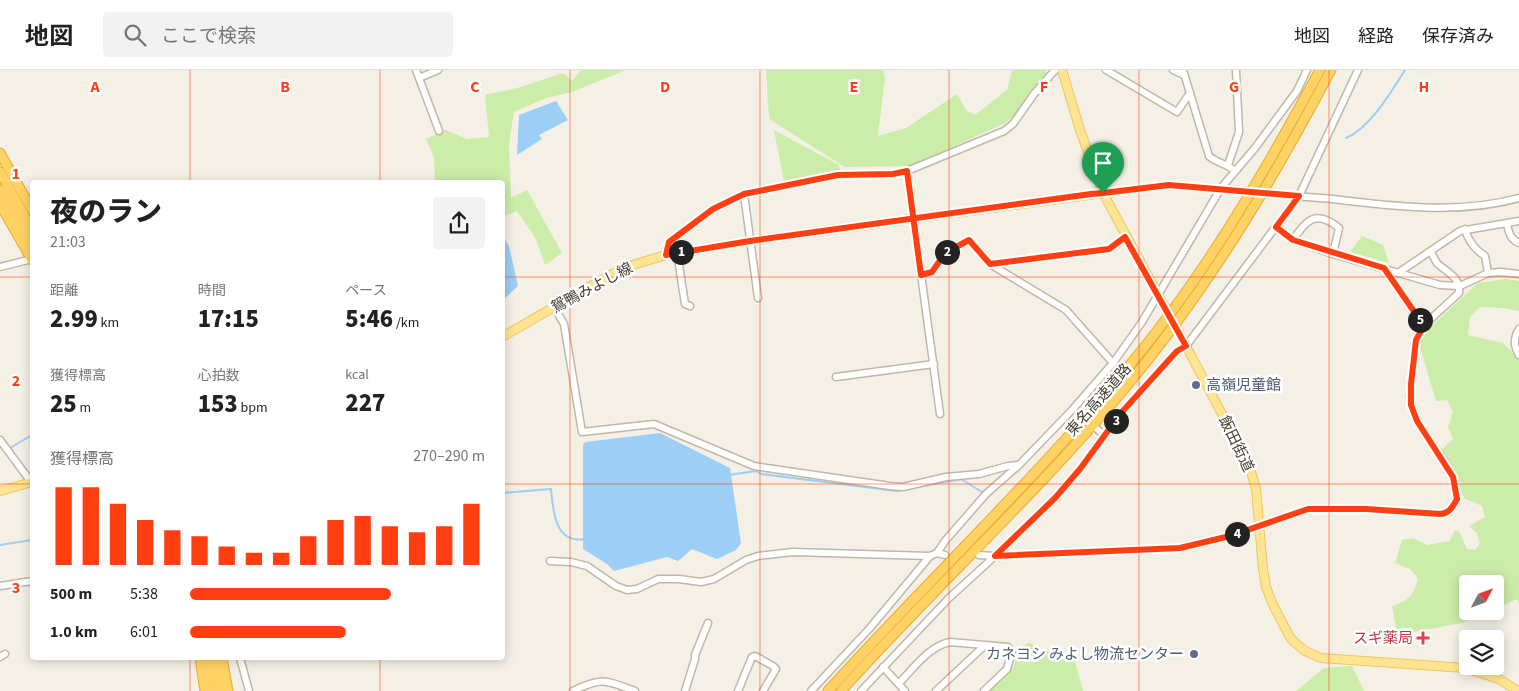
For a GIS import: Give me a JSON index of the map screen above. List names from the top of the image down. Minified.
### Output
{"streets":{"highway":["東名高速道路"],"main road":["鴛鴨みよし線","飯田街道"]},"crossings":[["鴛鴨みよし線","飯田街道"]],"places":{"other":["高嶺児童館","カネヨシ みよし物流センター"],"health":["スギ薬局"]},"north":"top right","page":{"header":"地図","search":"ここで検索","nav":["地図","経路","保存済み"],"heading":["夜のラン","21:03"],"pins":["1","2","5","3","4"],"stats":[["距離","2.99 km"],["時間","17:15"],["ペース","5:46 /km"],["獲得標高","25 m"],["心拍数","153 bpm"],["kcal","227"]],"chart":["獲得標高","270–290 m"],"list":[{"name":"500 m","note":"5:38"},{"name":"1.0 km","note":"6:01"}]},"grid":{"columns":["A","B","C","D","E","F","G","H"],"rows":["1","2","3"]}}
